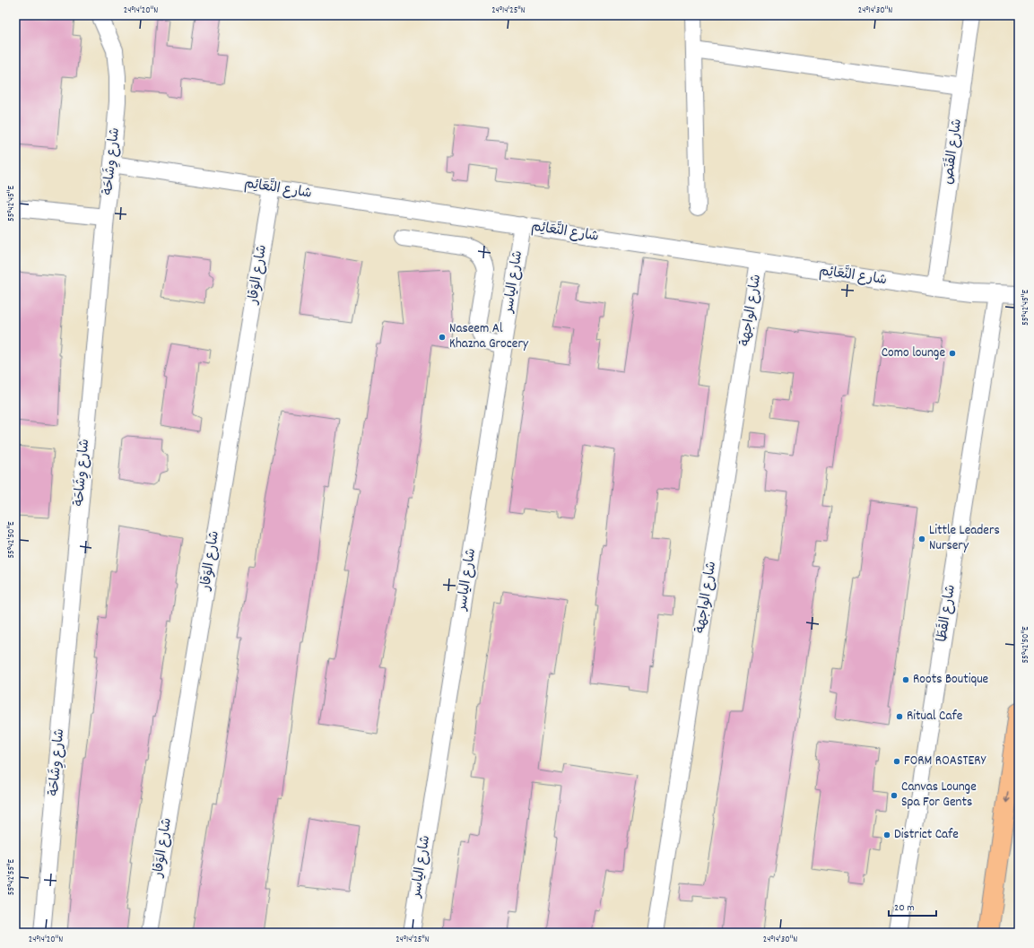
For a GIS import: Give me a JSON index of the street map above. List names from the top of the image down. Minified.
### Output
{"streets":{"street":["شارع القَنَص","شارع وِشَاحَة","شارع النَّعَائِم","شارع الوَقار","شارع الياسر","شارع الواجهة","شارع القَطَا"]},"crossings":[["شارع القَنَص","شارع النَّعَائِم"],["شارع وِشَاحَة","شارع النَّعَائِم"],["شارع النَّعَائِم","شارع الوَقار"],["شارع النَّعَائِم","شارع الياسر"],["شارع النَّعَائِم","شارع الواجهة"],["شارع النَّعَائِم","شارع القَطَا"]],"places":["Naseem Al Khazna Grocery","Como lounge","Little Leaders Nursery","Roots Boutique","Ritual Cafe","FORM ROASTERY","Canvas Lounge Spa For Gents","District Cafe"],"scale_bar":"20 m","coordinates":["24°14'20\"N","24°14'25\"N","24°14'30\"N","55°42'45\"E","55°42'50\"E","55°42'55\"E"]}
